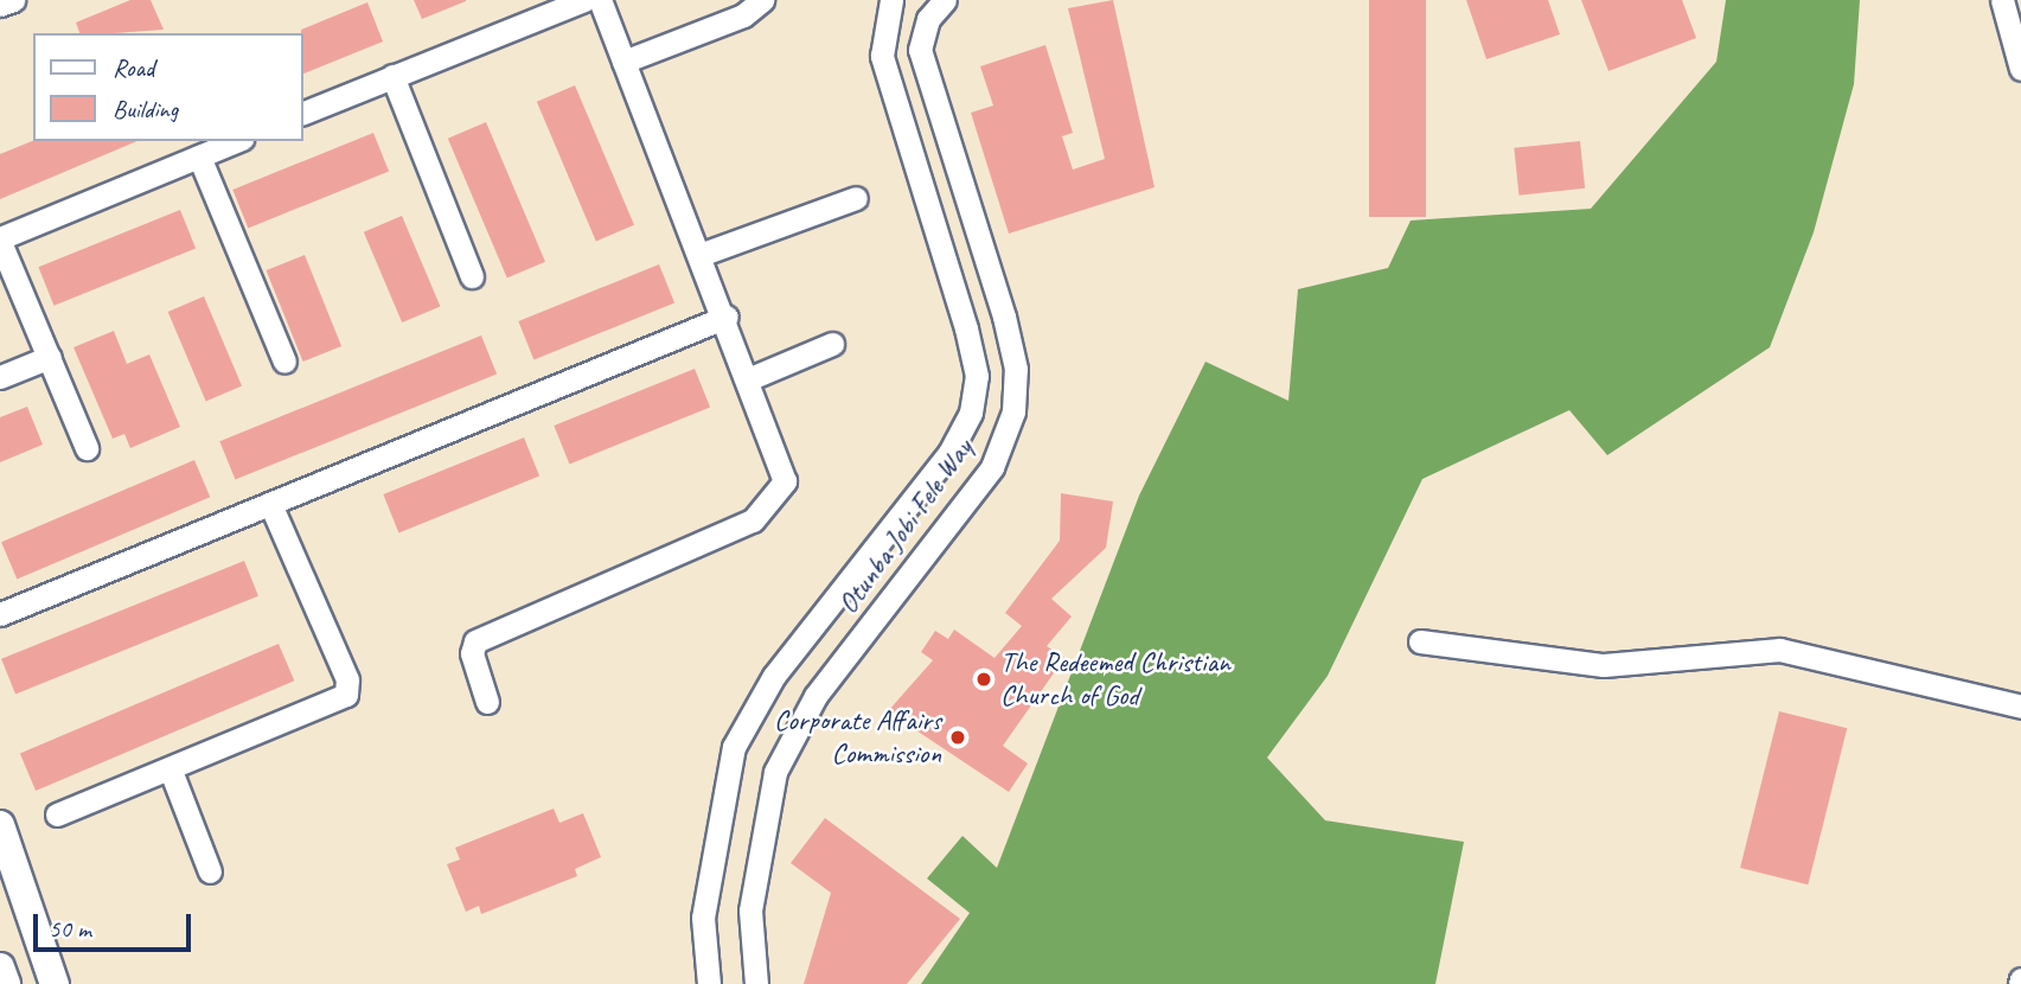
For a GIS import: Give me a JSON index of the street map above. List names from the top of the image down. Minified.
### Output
{"streets":{"street":["Otunba Jobi Fele Way"]},"places":["The Redeemed Christian Church of God","Corporate Affairs Commission"],"legend":["Road","Building"],"scale_bar":"50 m"}
